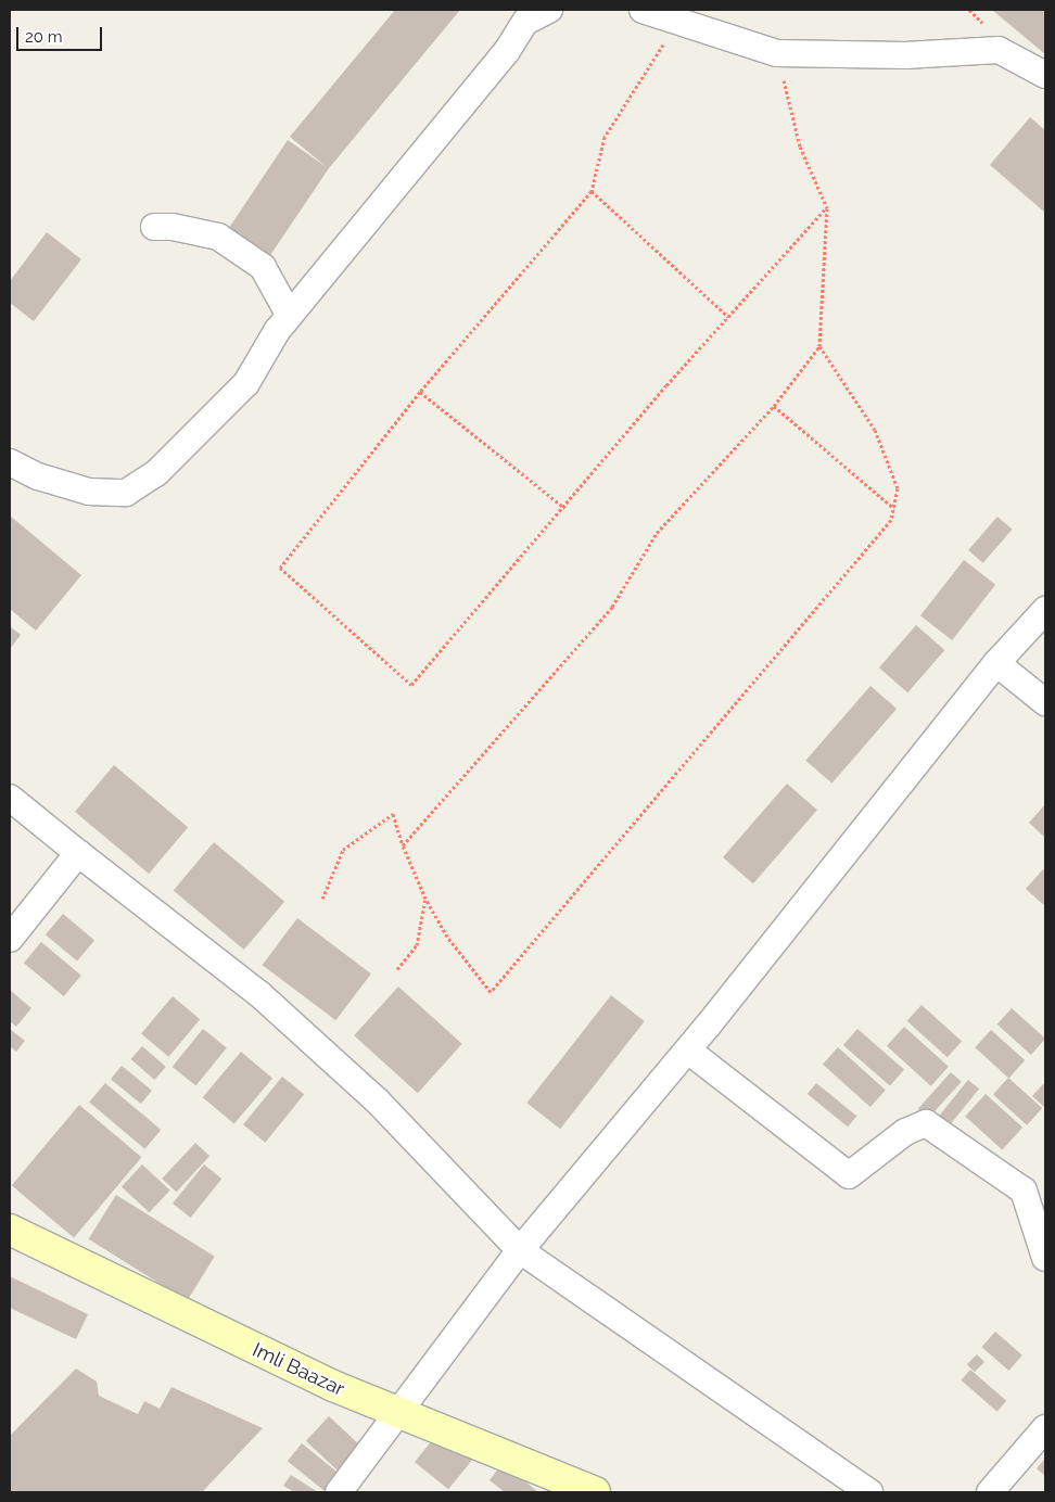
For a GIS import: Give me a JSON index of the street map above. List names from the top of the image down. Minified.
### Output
{"streets":{"main road":["Imli Baazar"]},"scale_bar":"20 m"}
